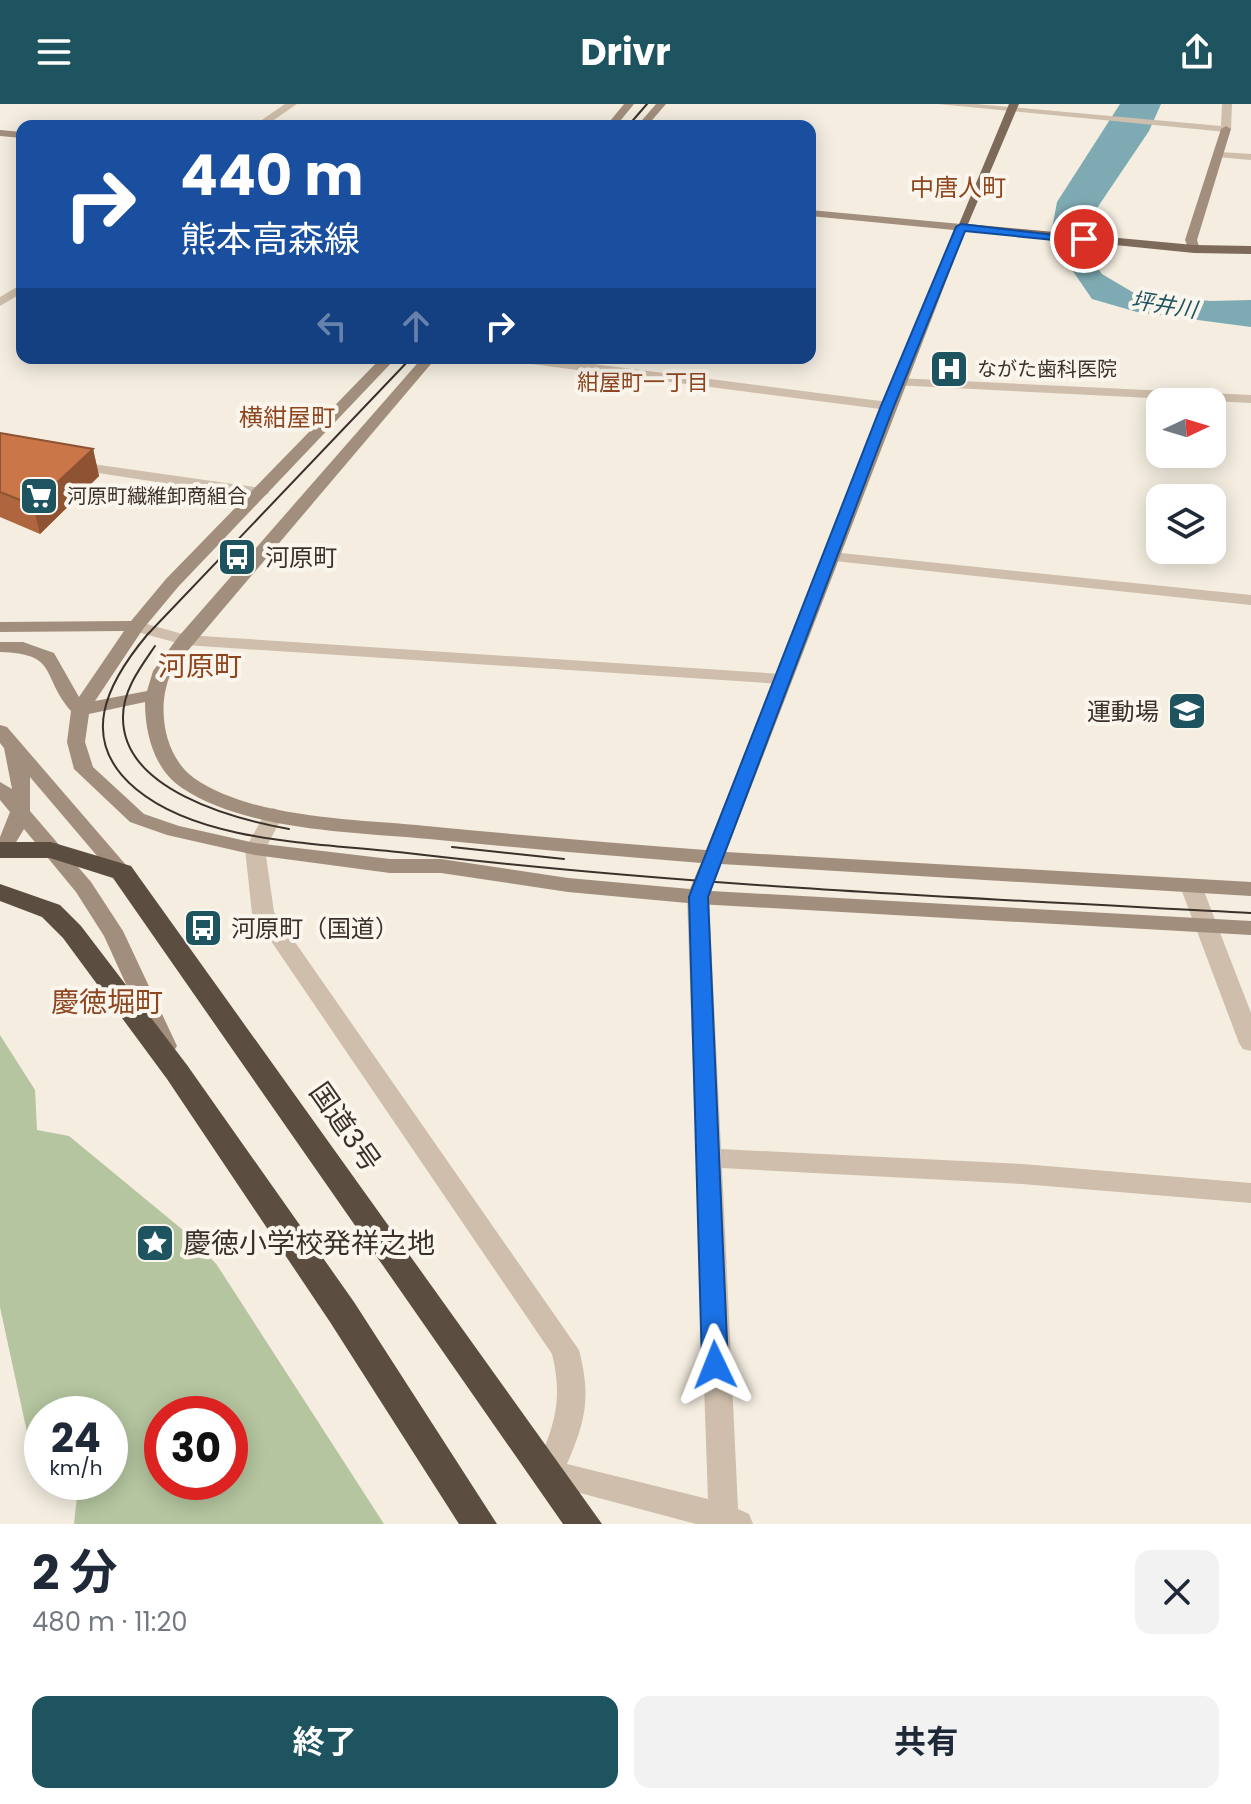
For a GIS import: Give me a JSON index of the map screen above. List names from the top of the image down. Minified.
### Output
{"streets":{"highway":["国道3号"]},"districts":["中唐人町","紺屋町一丁目","横紺屋町","河原町","慶徳堀町"],"water":["坪井川"],"places":{"hospital":["ながた歯科医院"],"supermarket":["河原町繊維卸商組合"],"bus stop":["河原町","河原町（国道）"],"school or university":["運動場"],"place":["慶徳小学校発祥之地"]},"north":"right","page":{"header":"Drivr","turn":["440 m","熊本高森線"],"speed":"24 km/h","limit":"30","heading":["2 分","480 m · 11:20"],"buttons":["終了","共有"]}}
